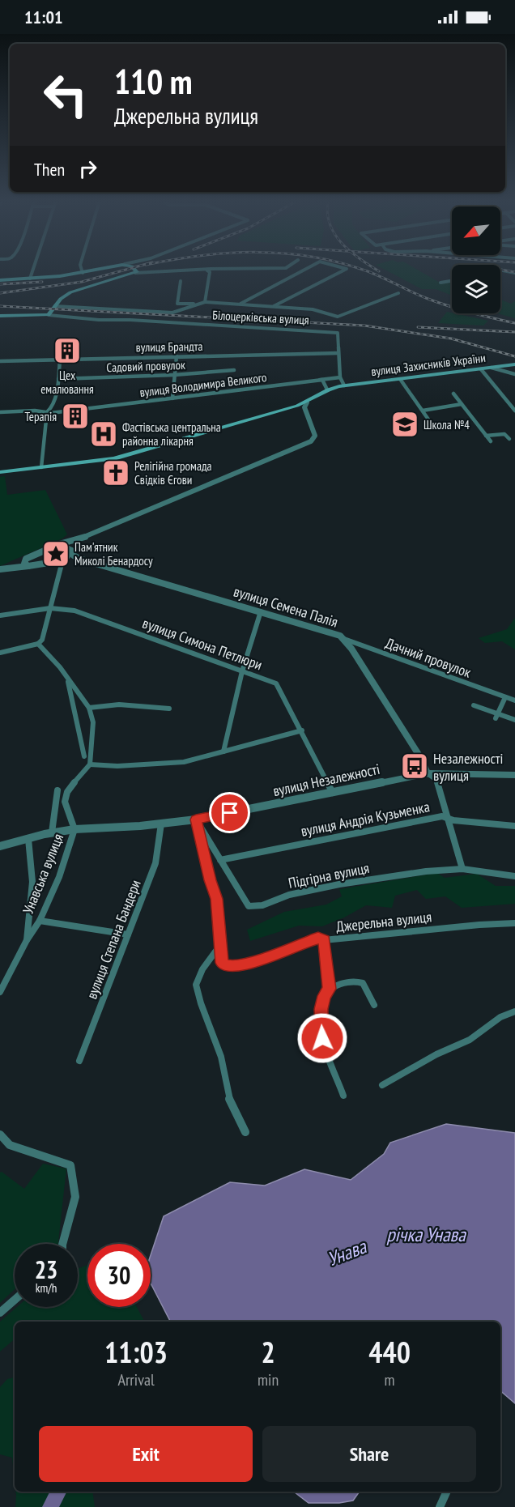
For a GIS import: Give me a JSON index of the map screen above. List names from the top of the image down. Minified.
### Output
{"streets":{"main road":["вулиця Захисників України"],"street":["Білоцерківська вулиця","вулиця Брандта","Садовий провулок","вулиця Володимира Великого","вулиця Семена Палія","вулиця Симона Петлюри","Дачний провулок","вулиця Незалежності","вулиця Андрія Кузьменка","Унавська вулиця","Підгірна вулиця","Джерельна вулиця","вулиця Степана Бандери"]},"crossings":[["Білоцерківська вулиця","вулиця Брандта"],["Білоцерківська вулиця","вулиця Захисників України"],["Білоцерківська вулиця","вулиця Володимира Великого"],["вулиця Семена Палія","Дачний провулок"],["вулиця Семена Палія","вулиця Незалежності"],["вулиця Семена Палія","вулиця Андрія Кузьменка"],["вулиця Семена Палія","Підгірна вулиця"],["вулиця Симона Петлюри","вулиця Незалежності"],["вулиця Незалежності","Унавська вулиця"],["вулиця Незалежності","Підгірна вулиця"],["вулиця Незалежності","вулиця Степана Бандери"],["вулиця Андрія Кузьменка","Підгірна вулиця"]],"water":["річка Унава","Унава"],"places":{"building":["Цех емалювання","Терапія"],"school or university":["Школа №4"],"hospital":["Фастівська центральна районна лікарня"],"church":["Релігійна громада Свідків Єгови"],"place":["Пам'ятник Миколі Бенардосу"],"bus stop":["Незалежності вулиця"]},"north":"bottom left","page":{"status":"11:01","turn":["110 m","Джерельна вулиця"],"then":"Then","speed":"23 km/h","limit":"30","eta":["11:03","Arrival","2","min","440","m"],"buttons":["Exit","Share"]}}
